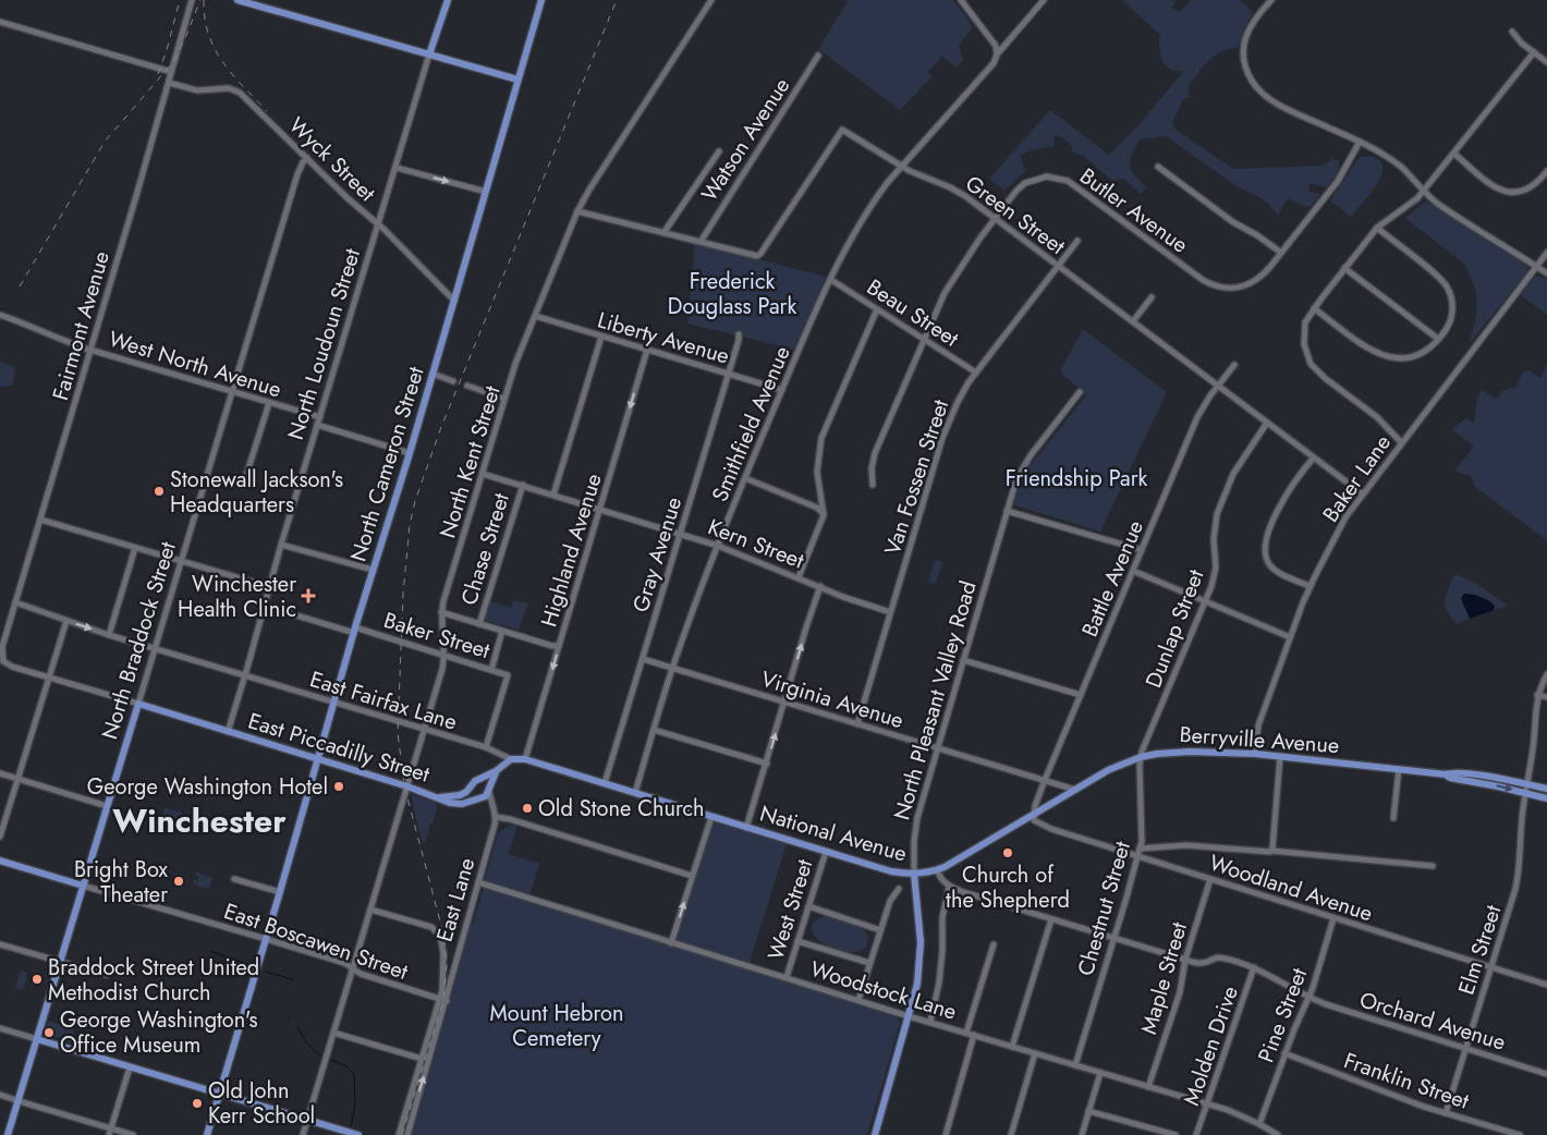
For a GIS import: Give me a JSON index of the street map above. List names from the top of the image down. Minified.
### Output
{"streets":{"main road":["North Loudoun Street","North Cameron Street","North Braddock Street","North Pleasant Valley Road","Berryville Avenue","East Piccadilly Street","National Avenue"],"street":["Watson Avenue","Wyck Street","Butler Avenue","Green Street","Beau Street","Fairmont Avenue","Liberty Avenue","West North Avenue","Smithfield Avenue","North Kent Street","Van Fossen Street","Baker Lane","Kern Street","Chase Street","Highland Avenue","Gray Avenue","Battle Avenue","Dunlap Street","Baker Street","Virginia Avenue","East Fairfax Lane","Woodland Avenue","East Lane","Chestnut Street","West Street","East Boscawen Street","Elm Street","Maple Street","Woodstock Lane","Pine Street","Orchard Avenue","Molden Drive","Franklin Street"]},"crossings":[["Watson Avenue","Green Street"],["Wyck Street","Fairmont Avenue"],["Wyck Street","North Loudoun Street"],["Wyck Street","North Cameron Street"],["Wyck Street","North Braddock Street"],["Butler Avenue","Green Street"],["Butler Avenue","Beau Street"],["Green Street","Smithfield Avenue"],["Green Street","Van Fossen Street"],["Green Street","Baker Lane"],["Green Street","Battle Avenue"],["Green Street","Dunlap Street"],["Beau Street","Smithfield Avenue"],["Beau Street","Van Fossen Street"],["Fairmont Avenue","West North Avenue"],["Fairmont Avenue","East Fairfax Lane"],["Liberty Avenue","Smithfield Avenue"],["Liberty Avenue","North Kent Street"],["Liberty Avenue","Highland Avenue"],["Liberty Avenue","Gray Avenue"],["North Loudoun Street","West North Avenue"],["North Loudoun Street","Baker Street"],["North Loudoun Street","East Fairfax Lane"],["North Loudoun Street","East Piccadilly Street"],["West North Avenue","North Braddock Street"],["Smithfield Avenue","Kern Street"],["Smithfield Avenue","Virginia Avenue"],["Smithfield Avenue","National Avenue"],["North Kent Street","Kern Street"],["North Kent Street","Baker Street"],["North Kent Street","East Fairfax Lane"],["North Kent Street","East Piccadilly Street"],["North Kent Street","East Boscawen Street"],["North Cameron Street","Baker Street"],["North Cameron Street","East Fairfax Lane"],["North Cameron Street","East Piccadilly Street"],["North Cameron Street","East Boscawen Street"],["Van Fossen Street","Kern Street"],["Van Fossen Street","Virginia Avenue"],["Baker Lane","Berryville Avenue"],["Kern Street","Chase Street"],["Kern Street","Highland Avenue"],["Kern Street","Gray Avenue"],["Highland Avenue","National Avenue"],["Gray Avenue","Virginia Avenue"],["Gray Avenue","National Avenue"],["Battle Avenue","Virginia Avenue"],["Battle Avenue","Berryville Avenue"],["Battle Avenue","Woodland Avenue"],["Dunlap Street","Berryville Avenue"],["Dunlap Street","Chestnut Street"],["Baker Street","East Fairfax Lane"],["North Braddock Street","East Fairfax Lane"],["North Braddock Street","East Piccadilly Street"],["North Braddock Street","East Boscawen Street"],["Virginia Avenue","North Pleasant Valley Road"],["Virginia Avenue","Berryville Avenue"],["North Pleasant Valley Road","National Avenue"],["North Pleasant Valley Road","Woodstock Lane"],["Berryville Avenue","National Avenue"],["Berryville Avenue","Woodland Avenue"],["Berryville Avenue","Chestnut Street"],["Berryville Avenue","Elm Street"],["East Piccadilly Street","East Lane"],["National Avenue","West Street"],["Woodland Avenue","Chestnut Street"],["Woodland Avenue","Elm Street"],["Woodland Avenue","Maple Street"],["Woodland Avenue","Pine Street"],["East Lane","East Boscawen Street"],["East Lane","Woodstock Lane"],["Chestnut Street","Woodstock Lane"],["West Street","Woodstock Lane"],["Elm Street","Orchard Avenue"],["Elm Street","Franklin Street"],["Maple Street","Woodstock Lane"],["Woodstock Lane","Pine Street"],["Woodstock Lane","Molden Drive"],["Pine Street","Orchard Avenue"],["Pine Street","Franklin Street"]],"districts":["Winchester"],"parks":["Frederick Douglass Park","Friendship Park","Mount Hebron Cemetery"],"places":{"other":["Stonewall Jackson's Headquarters","George Washington Hotel","Old Stone Church","Church of the Shepherd","Bright Box Theater","Braddock Street United Methodist Church","George Washington's Office Museum","Old John Kerr School"],"health":["Winchester Health Clinic"]}}
